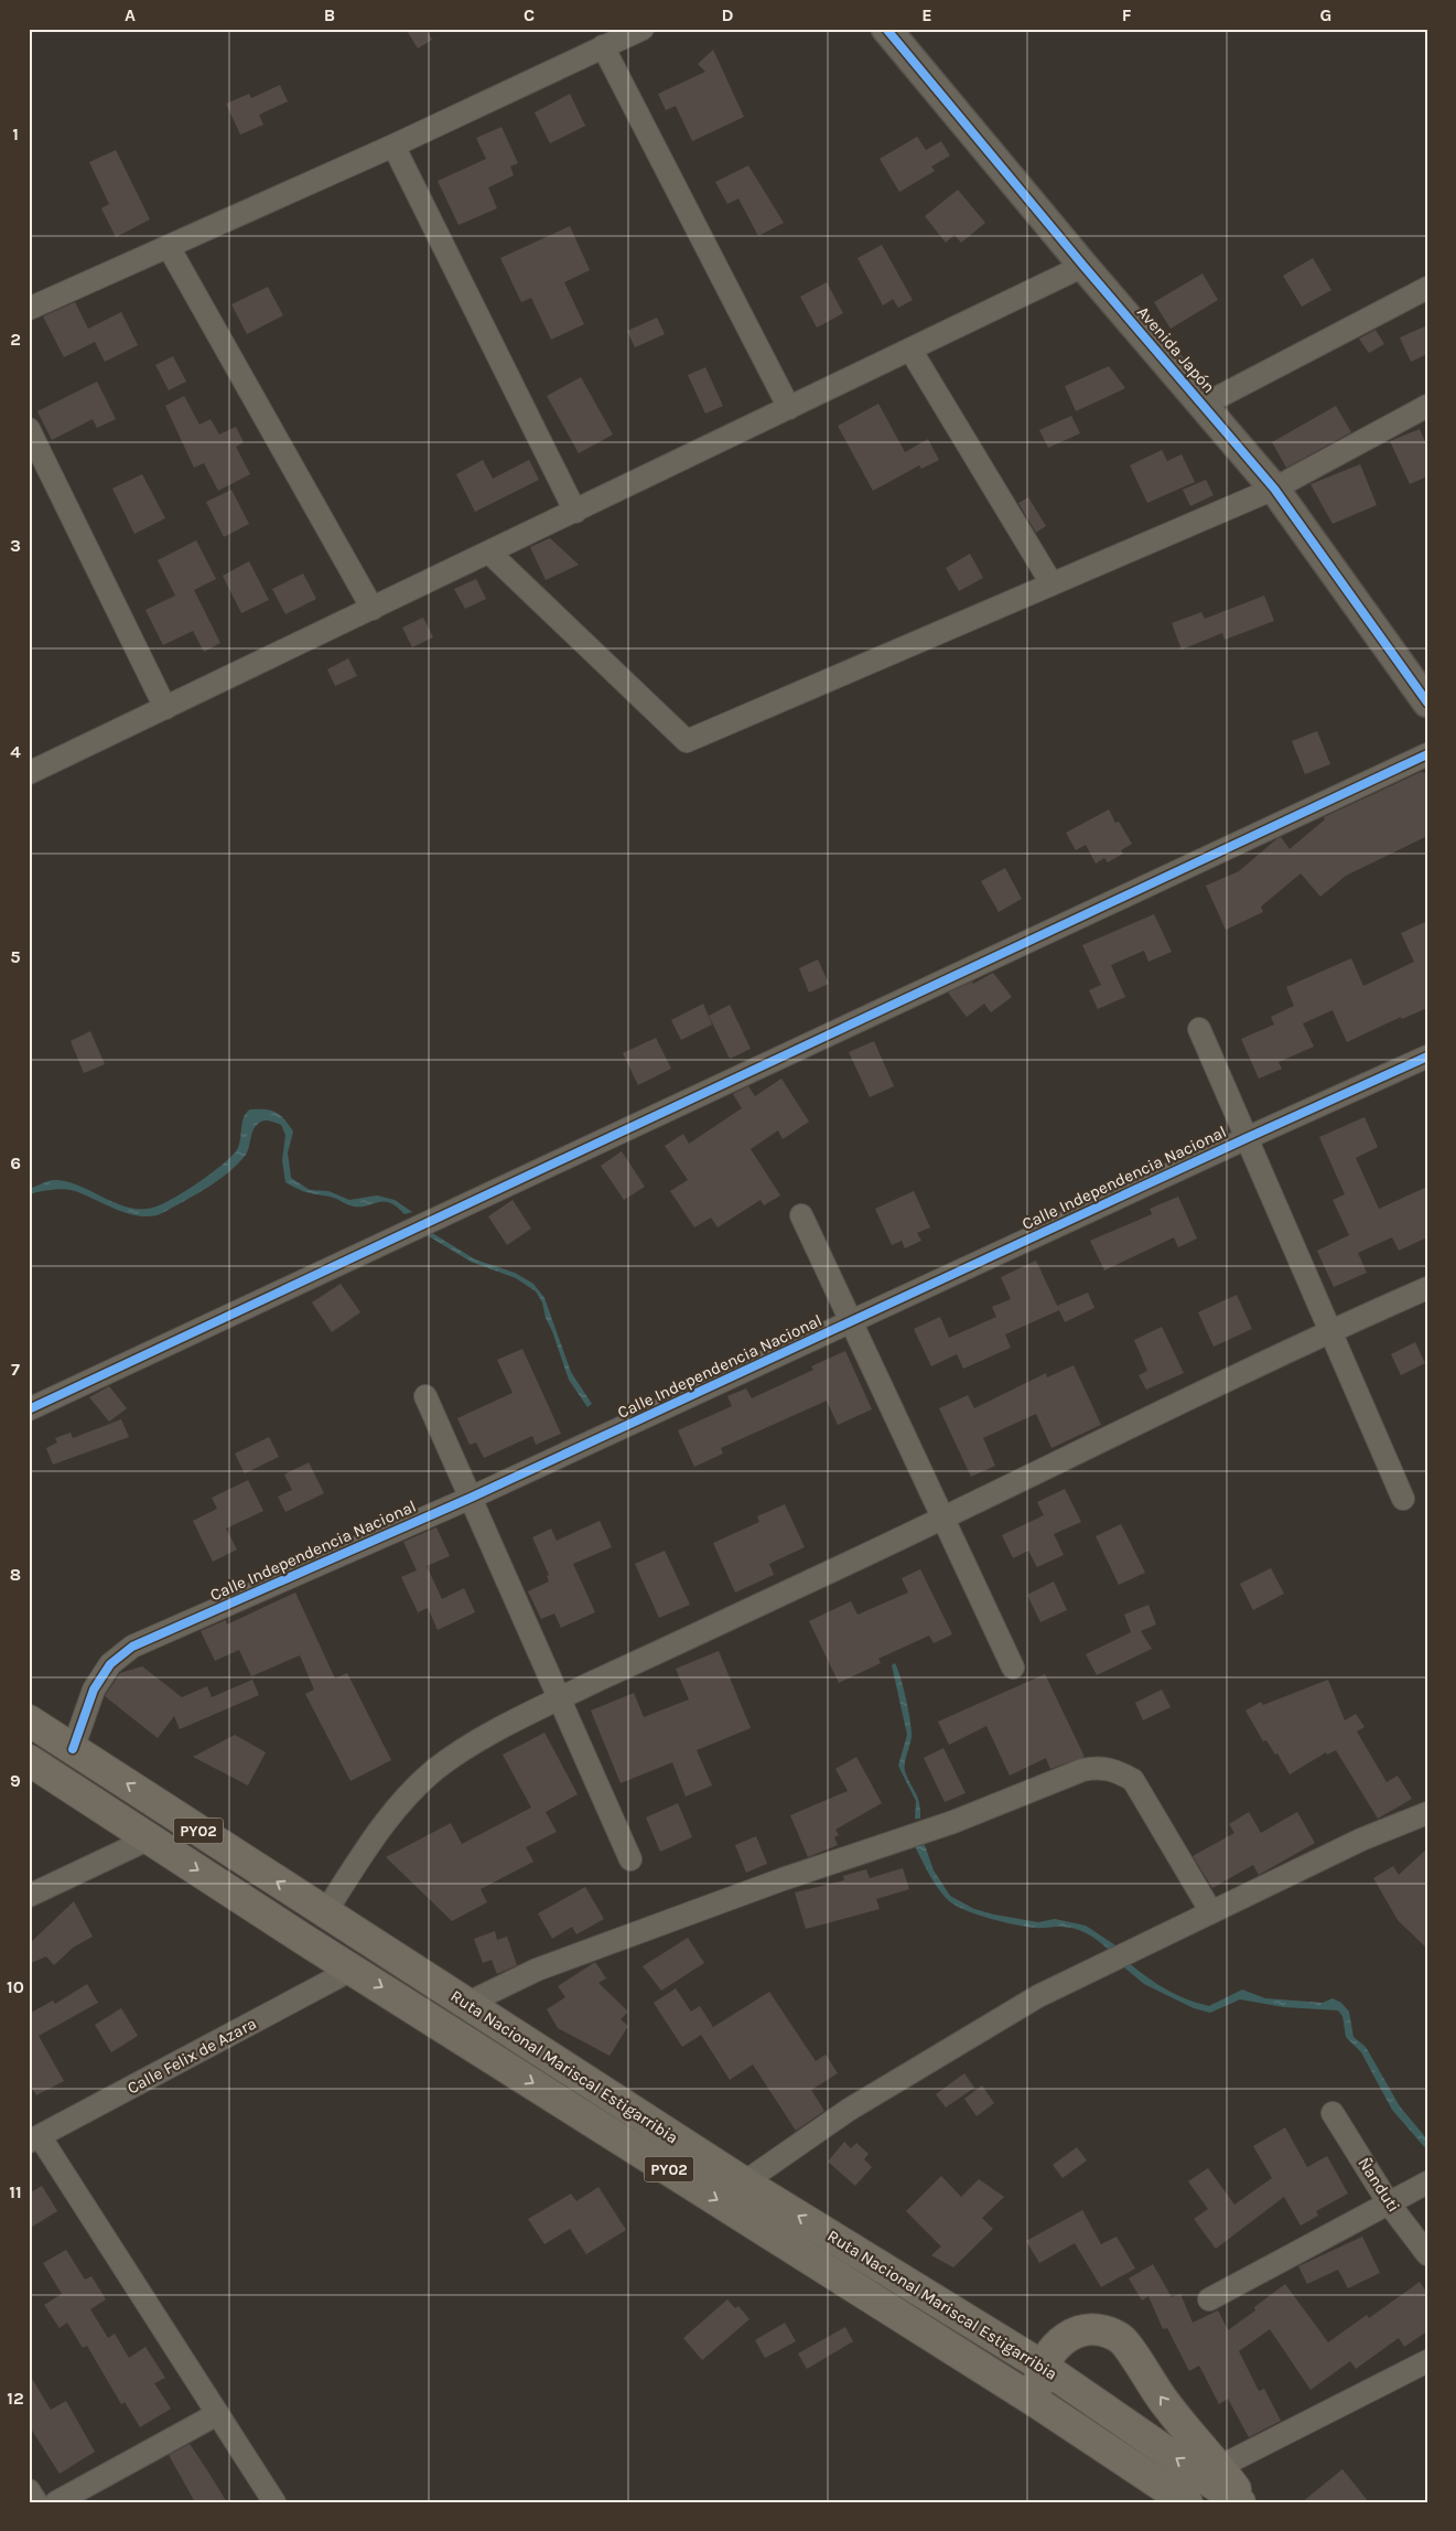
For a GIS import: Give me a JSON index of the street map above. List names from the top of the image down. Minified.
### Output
{"streets":{"highway":["PY02","Ruta Nacional Mariscal Estigarribia"],"street":["Avenida Japón","Calle Independencia Nacional","Calle Felix de Azara","Ñanduti"]},"crossings":[["Calle Independencia Nacional","Ruta Nacional Mariscal Estigarribia"],["Calle Felix de Azara","Ruta Nacional Mariscal Estigarribia"]],"grid":{"columns":["A","B","C","D","E","F","G"],"rows":["1","2","3","4","5","6","7","8","9","10","11","12"]}}
